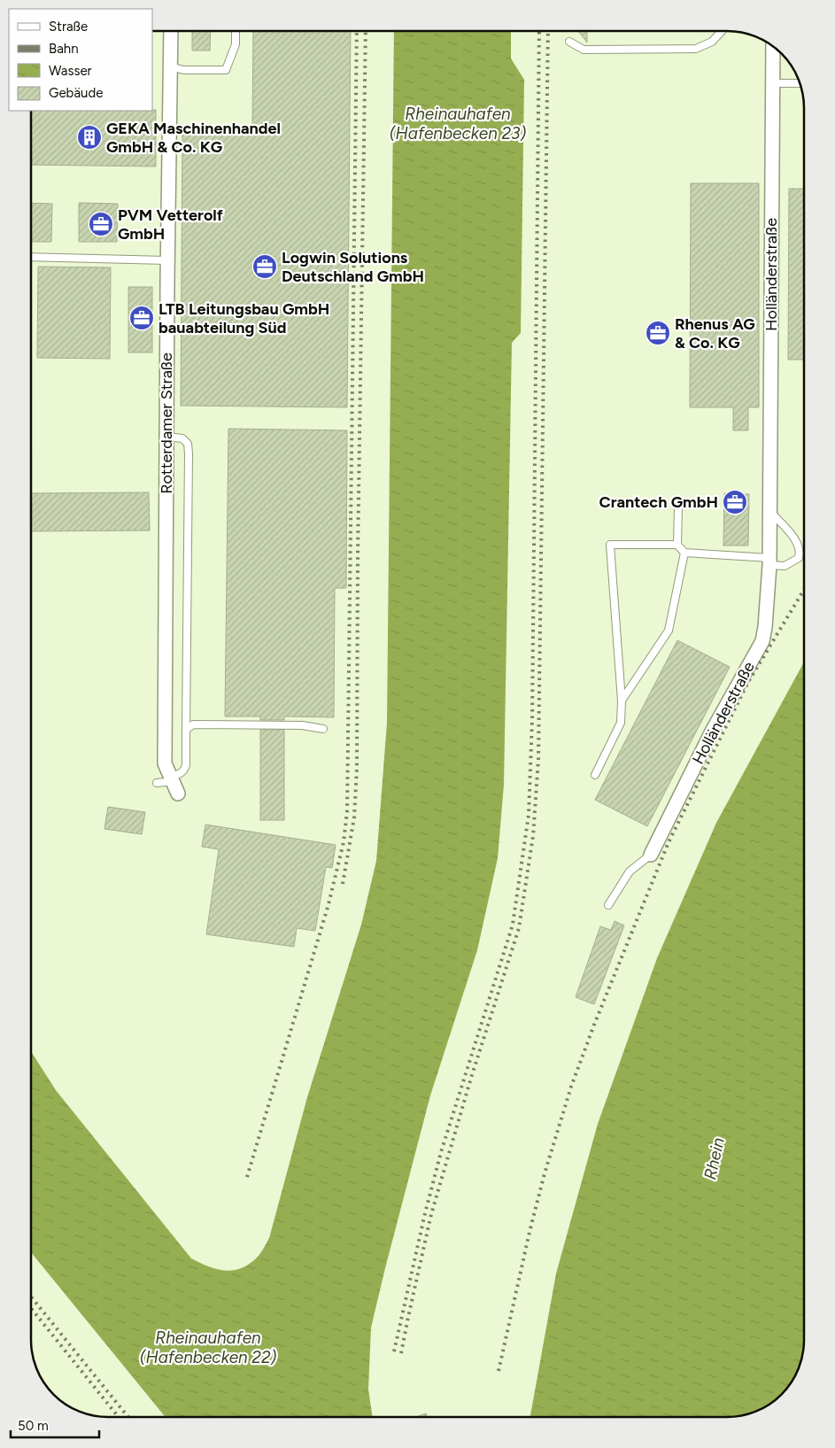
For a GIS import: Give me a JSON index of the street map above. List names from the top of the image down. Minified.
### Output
{"streets":{"street":["Holländerstraße","Rotterdamer Straße"]},"water":["Rheinauhafen (Hafenbecken 23)","Rhein","Rheinauhafen (Hafenbecken 22)"],"places":{"building":["GEKA Maschinenhandel GmbH & Co. KG"],"office":["PVM Vetterolf GmbH","Logwin Solutions Deutschland GmbH","LTB Leitungsbau GmbH bauabteilung Süd","Rhenus AG & Co. KG","Crantech GmbH"]},"legend":["Straße","Bahn","Wasser","Gebäude"],"scale_bar":"50 m"}
